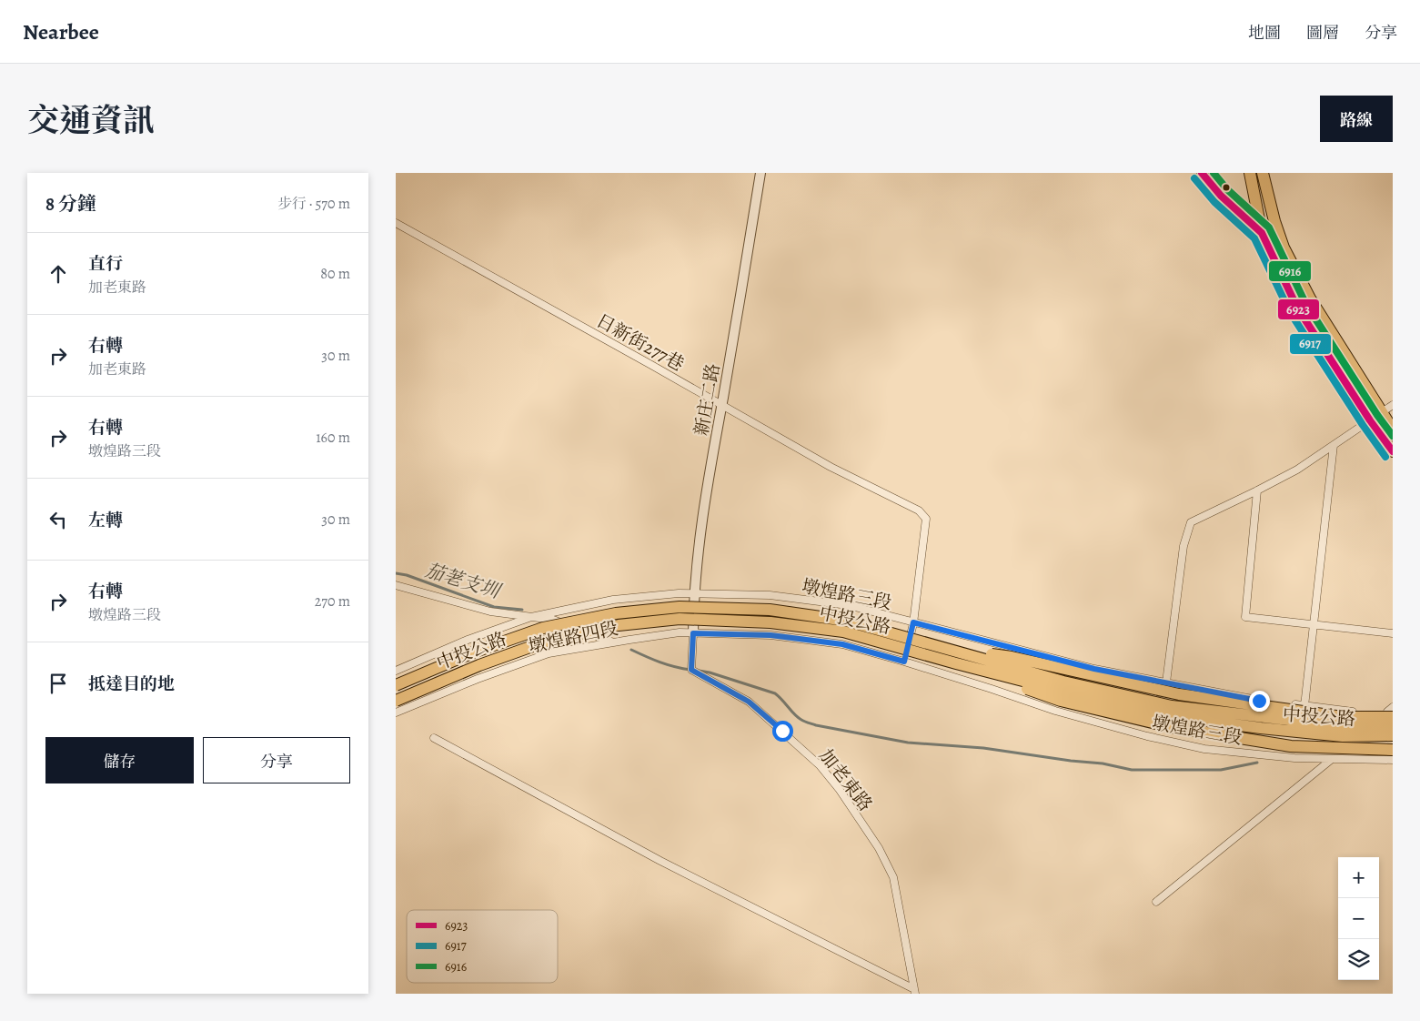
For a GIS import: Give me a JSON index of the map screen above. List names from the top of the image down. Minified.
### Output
{"streets":{"main road":["中投公路"],"street":["日新街277巷","新庄二路","墩煌路三段","墩煌路四段","加老東路"]},"crossings":[["日新街277巷","新庄二路"],["日新街277巷","墩煌路三段"],["新庄二路","墩煌路三段"],["新庄二路","加老東路"],["墩煌路三段","墩煌路四段"],["墩煌路三段","加老東路"]],"water":["茄荖支圳"],"lines":["transit line 6923","transit line 6916","transit line 6917"],"legend":["6923","6917","6916"],"page":{"header":"Nearbee","nav":["地圖","圖層","分享"],"title":"交通資訊","buttons":["路線",["儲存","分享"]],"heading":["8 分鐘","步行 · 570 m"],"list":[["直行","加老東路","80 m"],["右轉","加老東路","30 m"],["右轉","墩煌路三段","160 m"],["左轉","30 m"],["右轉","墩煌路三段","270 m"],"抵達目的地"],"map_buttons":["+","−"]}}
